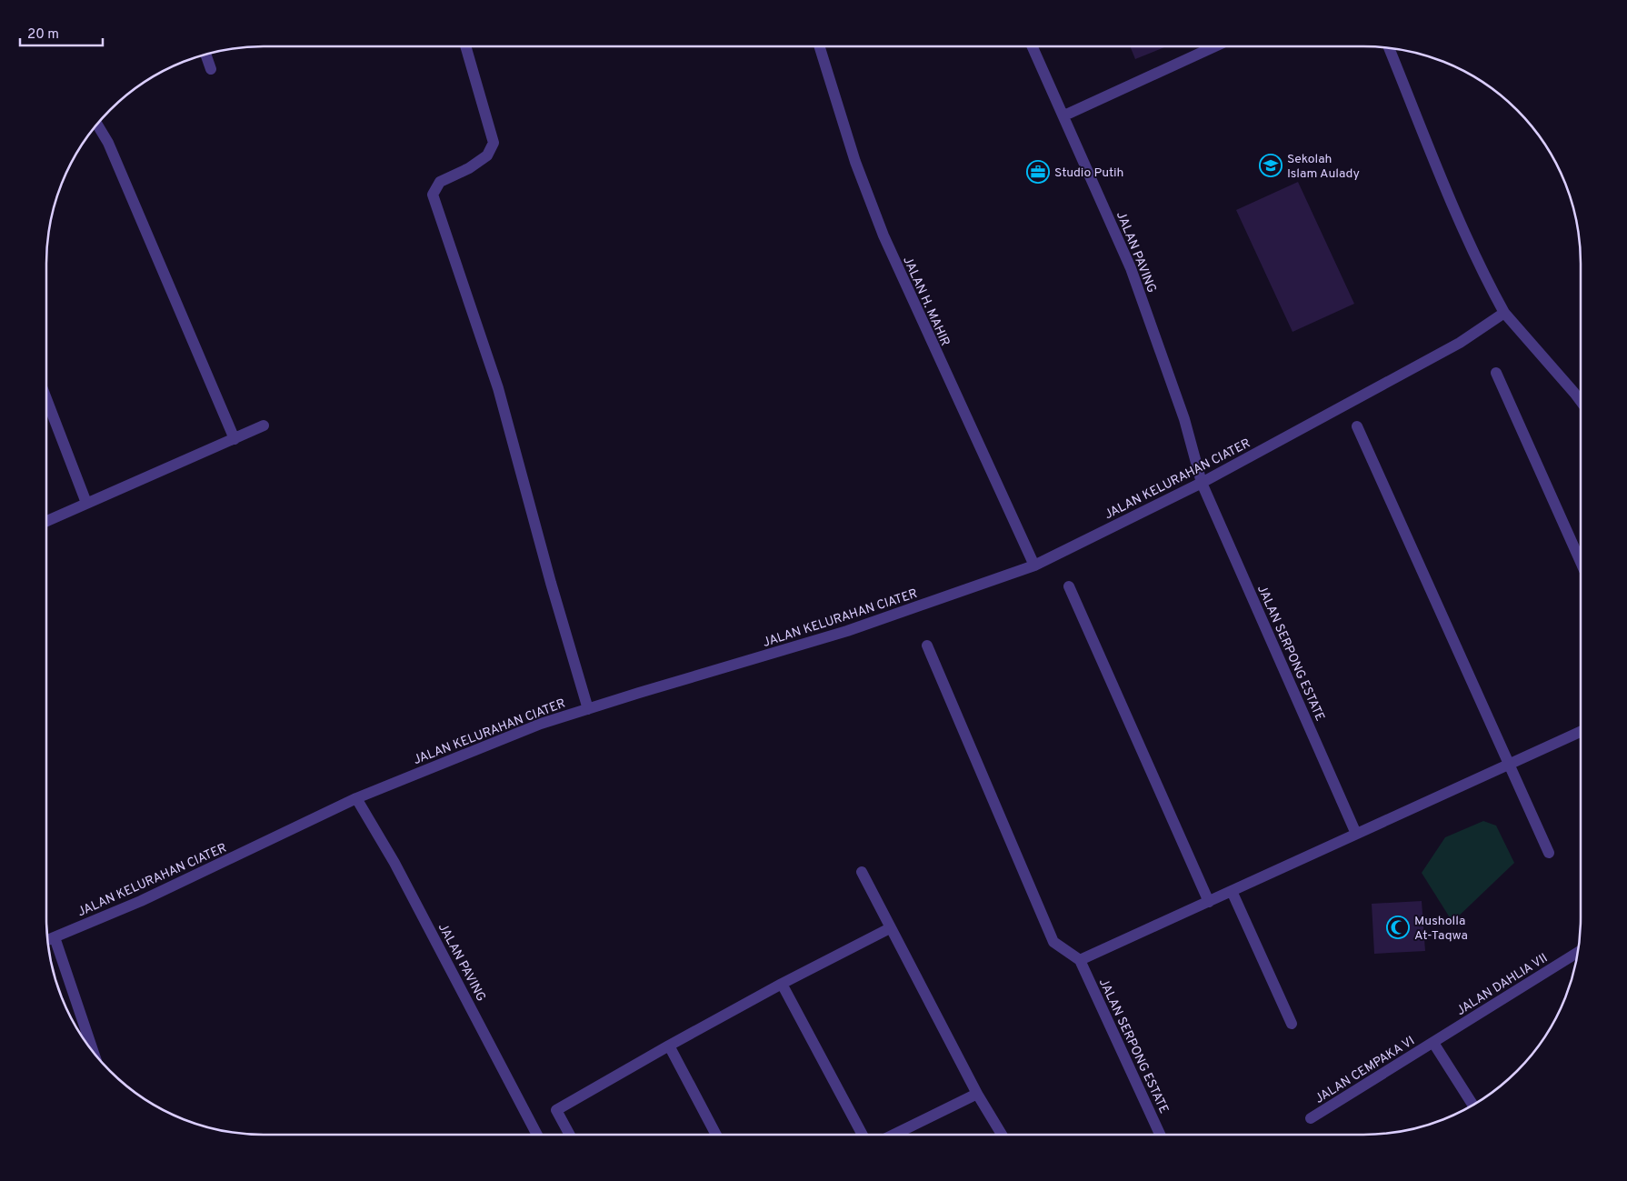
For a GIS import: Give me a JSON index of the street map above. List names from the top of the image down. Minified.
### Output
{"streets":{"street":["JALAN PAVING","JALAN H. MAHIR","JALAN KELURAHAN CIATER","JALAN SERPONG ESTATE","JALAN DAHLIA VII","JALAN CEMPAKA VI"]},"crossings":[["JALAN PAVING","JALAN KELURAHAN CIATER"],["JALAN PAVING","JALAN SERPONG ESTATE"],["JALAN H. MAHIR","JALAN KELURAHAN CIATER"],["JALAN KELURAHAN CIATER","JALAN SERPONG ESTATE"],["JALAN DAHLIA VII","JALAN CEMPAKA VI"]],"places":{"school or university":["Sekolah Islam Aulady"],"office":["Studio Putih"],"mosque":["Musholla At-Taqwa"]},"scale_bar":"20 m"}
